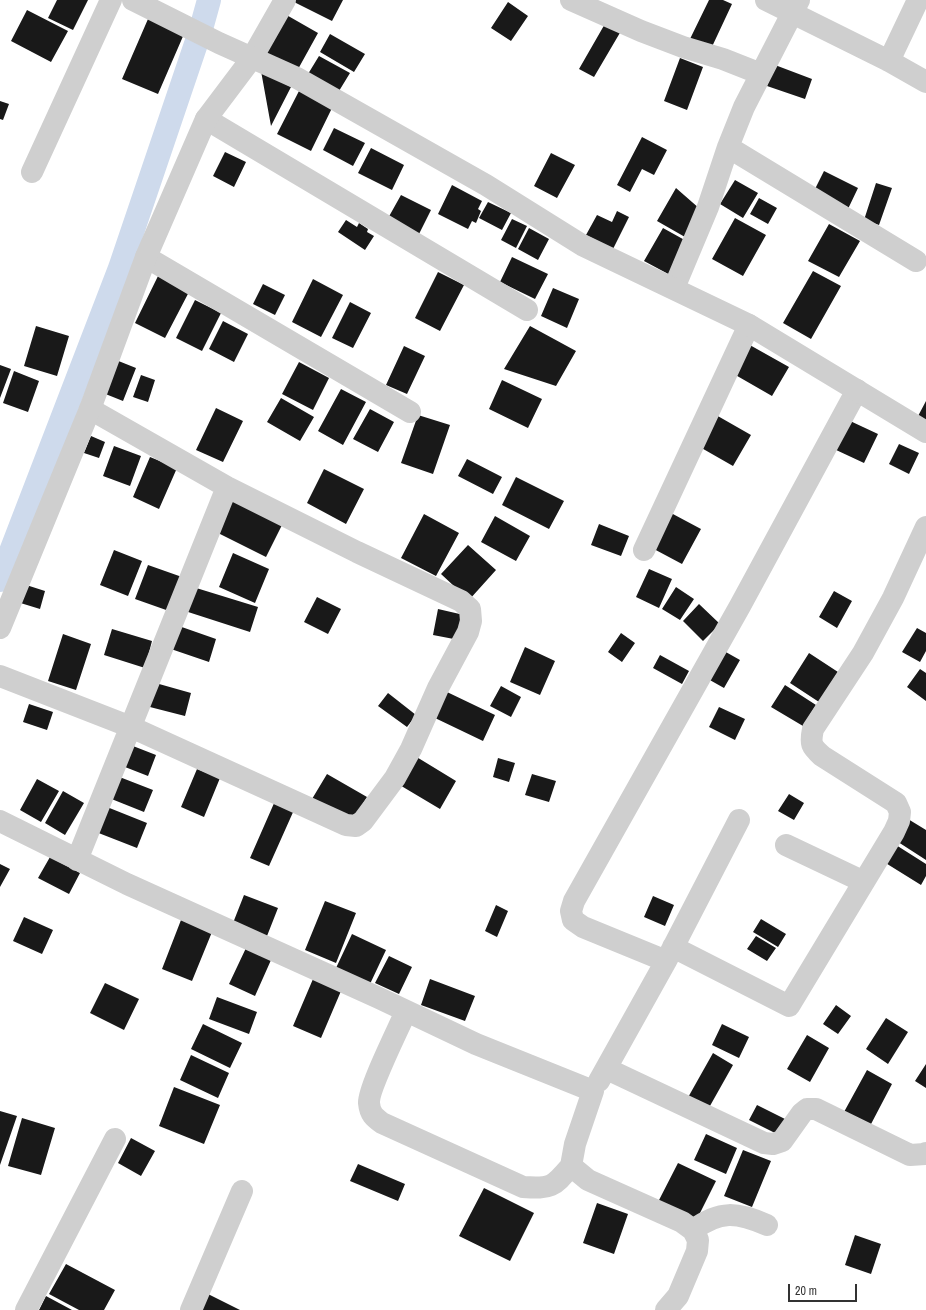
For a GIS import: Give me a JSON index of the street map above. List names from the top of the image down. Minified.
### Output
{"scale_bar":"20 m"}
